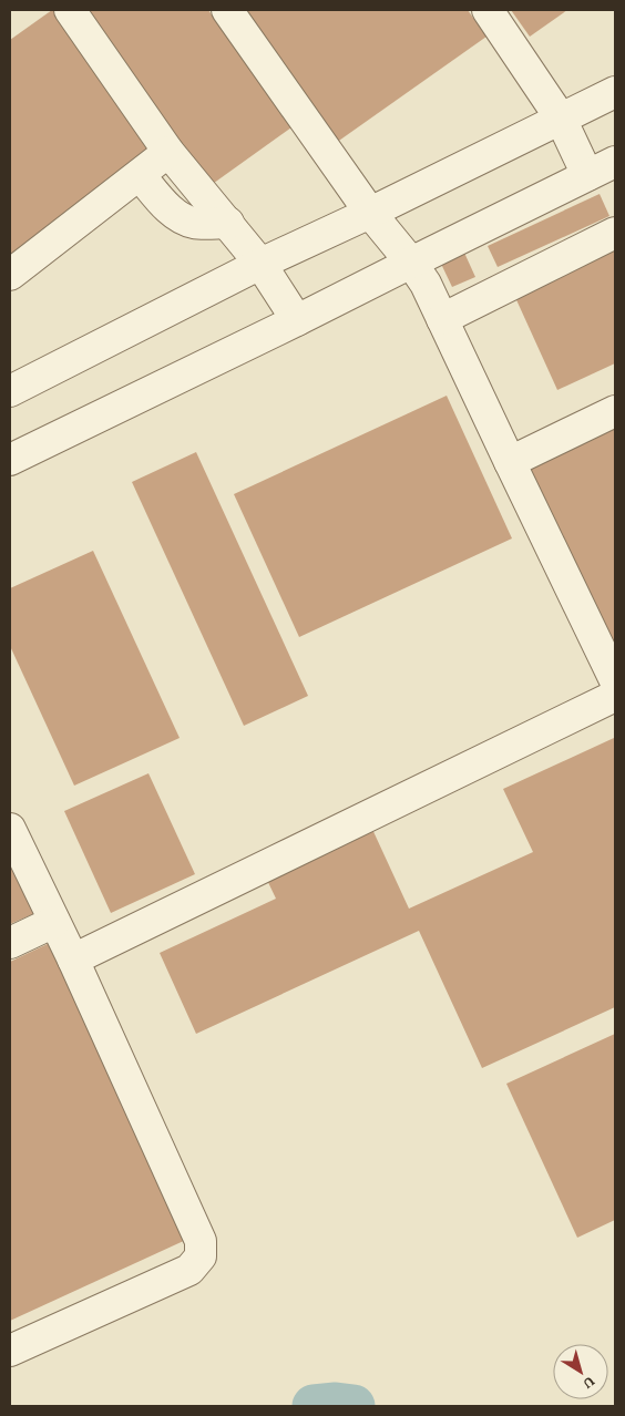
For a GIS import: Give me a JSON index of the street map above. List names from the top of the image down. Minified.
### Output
{"north":"bottom right"}
